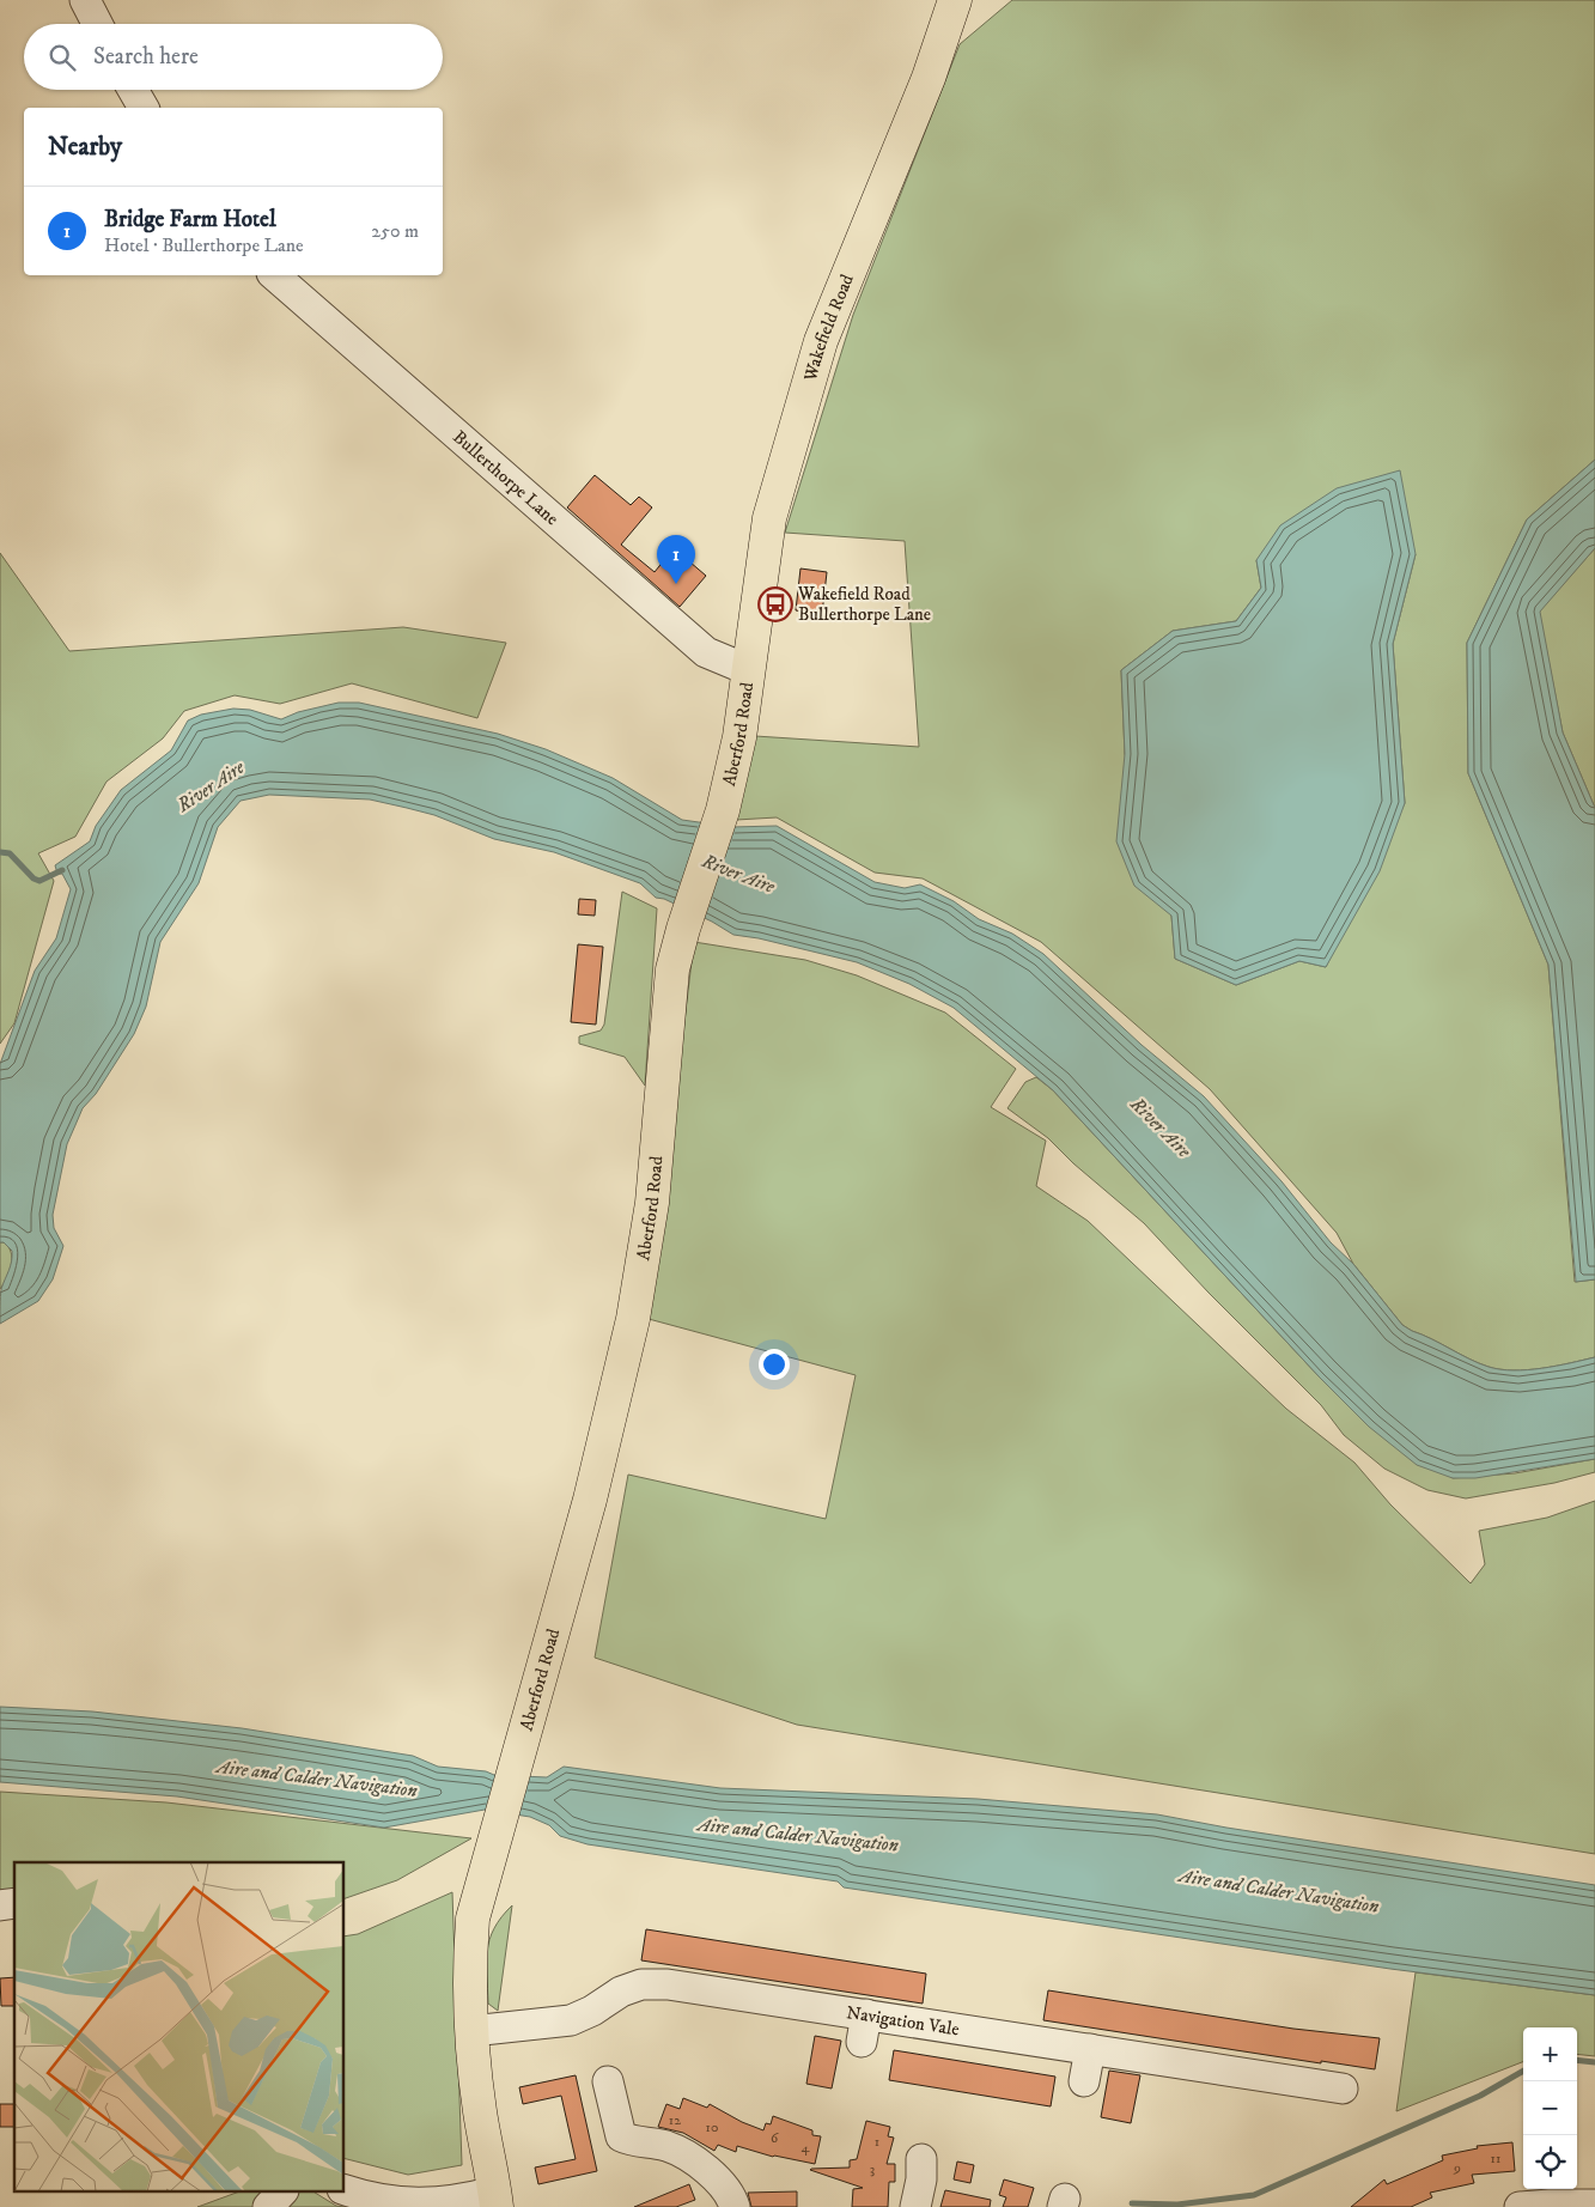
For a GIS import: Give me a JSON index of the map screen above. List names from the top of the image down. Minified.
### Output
{"streets":{"main road":["Wakefield Road","Aberford Road"],"street":["Bullerthorpe Lane","Navigation Vale"]},"crossings":[["Wakefield Road","Bullerthorpe Lane"],["Wakefield Road","Aberford Road"],["Bullerthorpe Lane","Aberford Road"],["Aberford Road","Navigation Vale"]],"water":["River Aire","Aire and Calder Navigation"],"places":{"bus stop":["Wakefield Road Bullerthorpe Lane"]},"house_numbers":["12","10","6","1","4","11","9","3"],"page":{"search":"Search here","heading":"Nearby","list":[{"mark":"1","name":"Bridge Farm Hotel","note":"Hotel · Bullerthorpe Lane","value":"250 m"}],"pins":"1","map_buttons":["+","−"]}}
